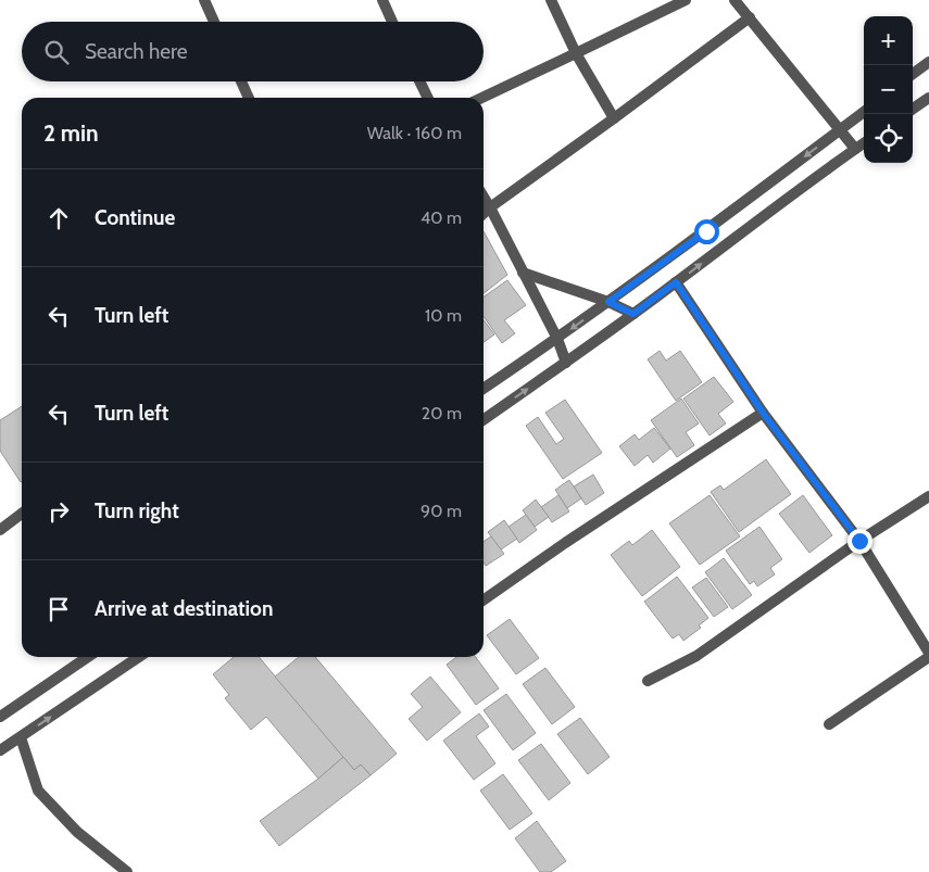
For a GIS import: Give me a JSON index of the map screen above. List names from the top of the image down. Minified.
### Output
{"page":{"map_buttons":["+","−"],"search":"Search here","heading":["2 min","Walk · 160 m"],"list":[["Continue","40 m"],["Turn left","10 m"],["Turn left","20 m"],["Turn right","90 m"],"Arrive at destination"]}}
